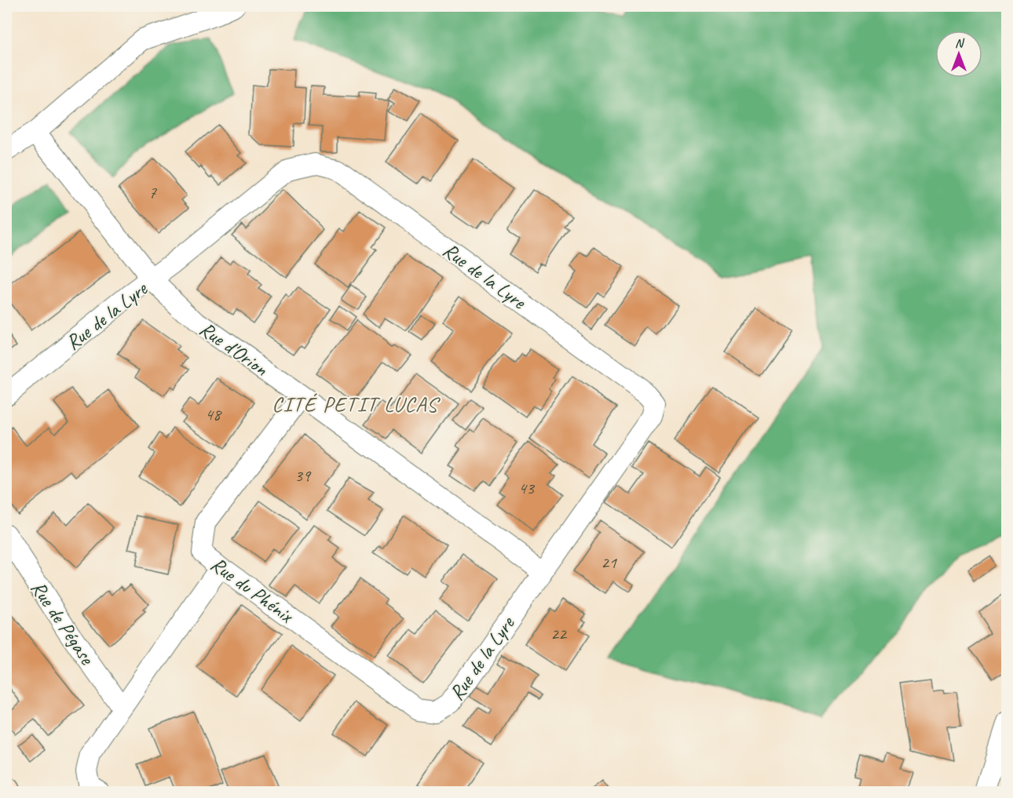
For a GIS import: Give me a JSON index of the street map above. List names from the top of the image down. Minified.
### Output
{"streets":{"street":["Rue de la Lyre","Rue d'Orion","Rue du Phénix","Rue de Pégase"]},"crossings":[["Rue de la Lyre","Rue d'Orion"],["Rue de la Lyre","Rue du Phénix"],["Rue d'Orion","Rue du Phénix"]],"districts":["CITÉ PETIT LUCAS"],"house_numbers":["7","48","39","43","21","22"],"north":"top"}
